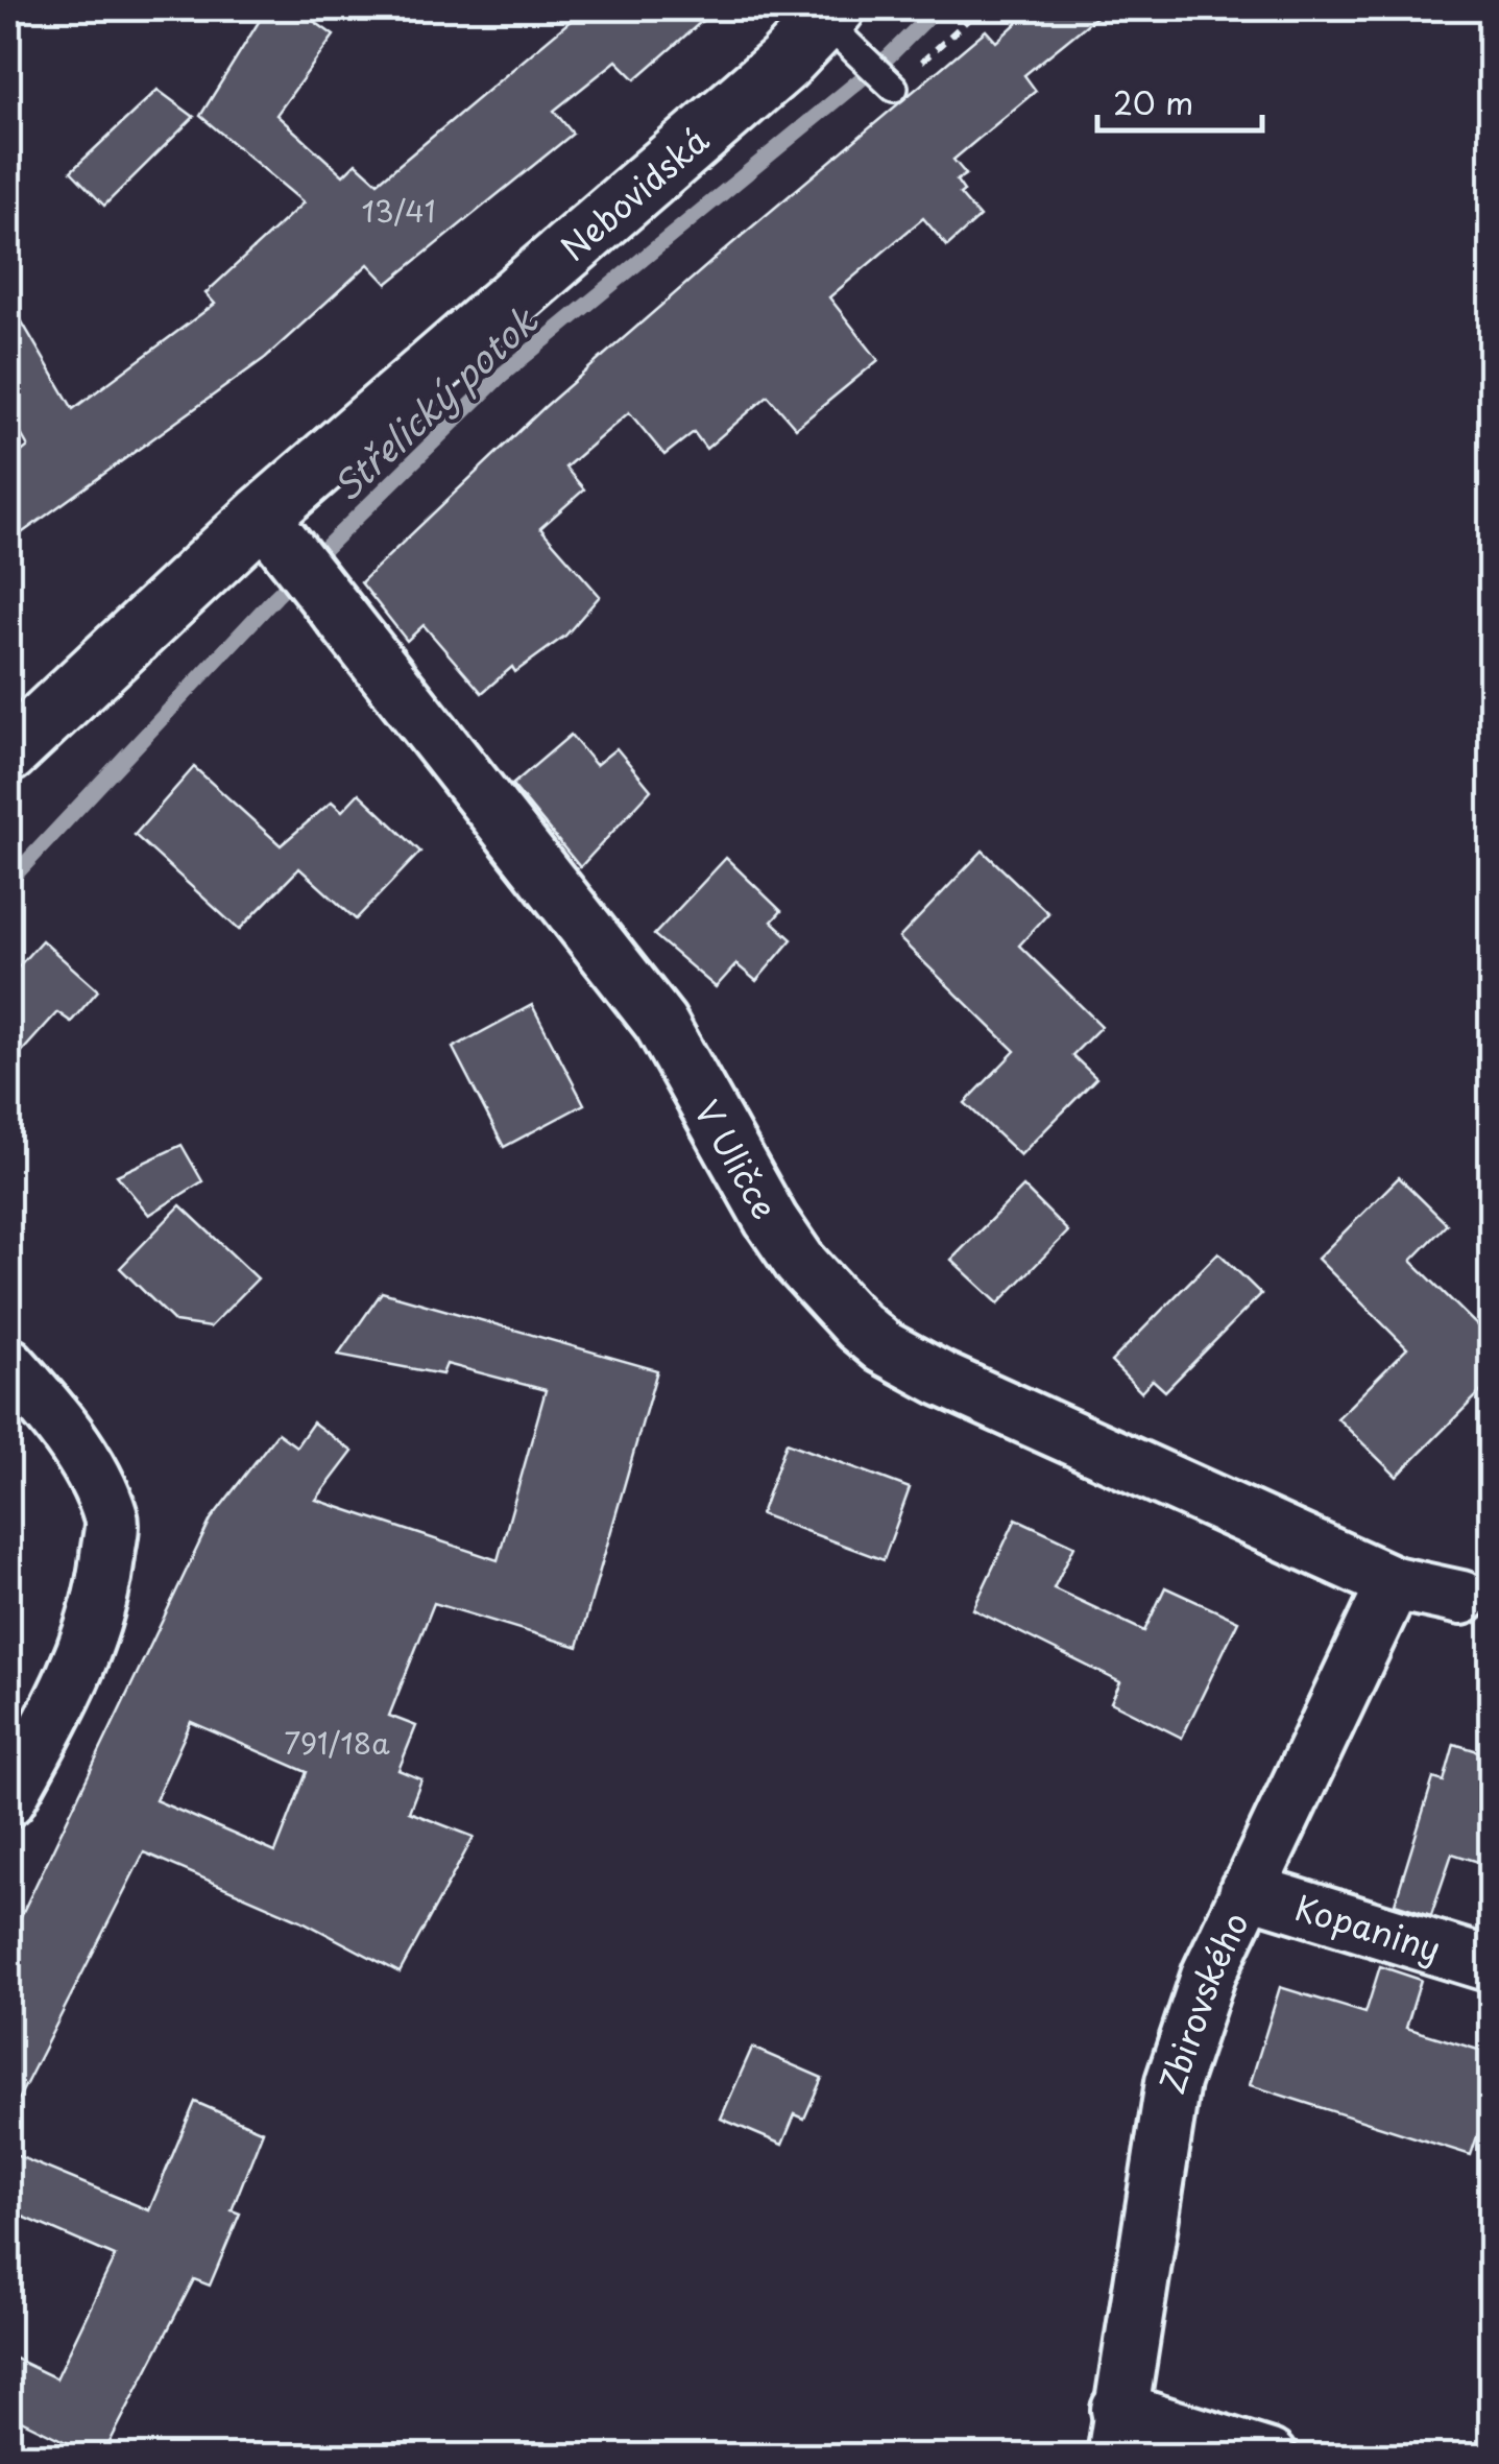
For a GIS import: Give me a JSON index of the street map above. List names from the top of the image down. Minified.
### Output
{"streets":{"street":["Nebovidská","V Uličce","Kopaniny","Zbirovského"]},"crossings":[["Nebovidská","V Uličce"],["V Uličce","Zbirovského"],["Kopaniny","Zbirovského"]],"water":["Střelický potok"],"house_numbers":["13/41","791/18a"],"scale_bar":"20 m"}
